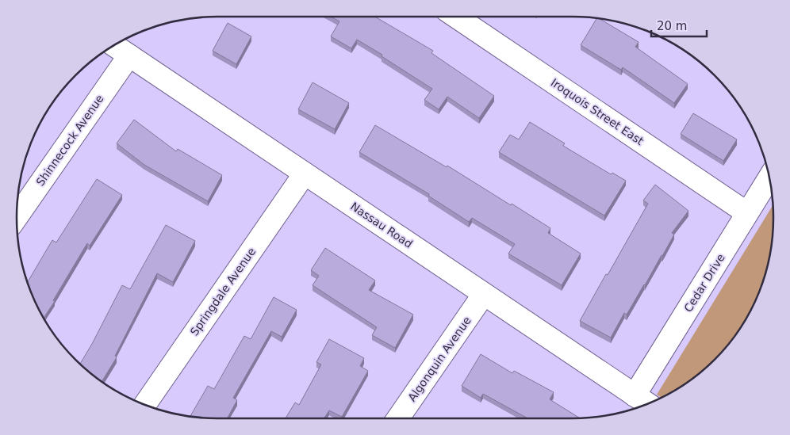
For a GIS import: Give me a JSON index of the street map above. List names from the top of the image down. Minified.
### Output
{"streets":{"street":["Iroquois Street East","Shinnecock Avenue","Nassau Road","Cedar Drive","Springdale Avenue","Algonquin Avenue"]},"crossings":[["Iroquois Street East","Cedar Drive"],["Shinnecock Avenue","Nassau Road"],["Nassau Road","Cedar Drive"],["Nassau Road","Springdale Avenue"],["Nassau Road","Algonquin Avenue"]],"scale_bar":"20 m"}
